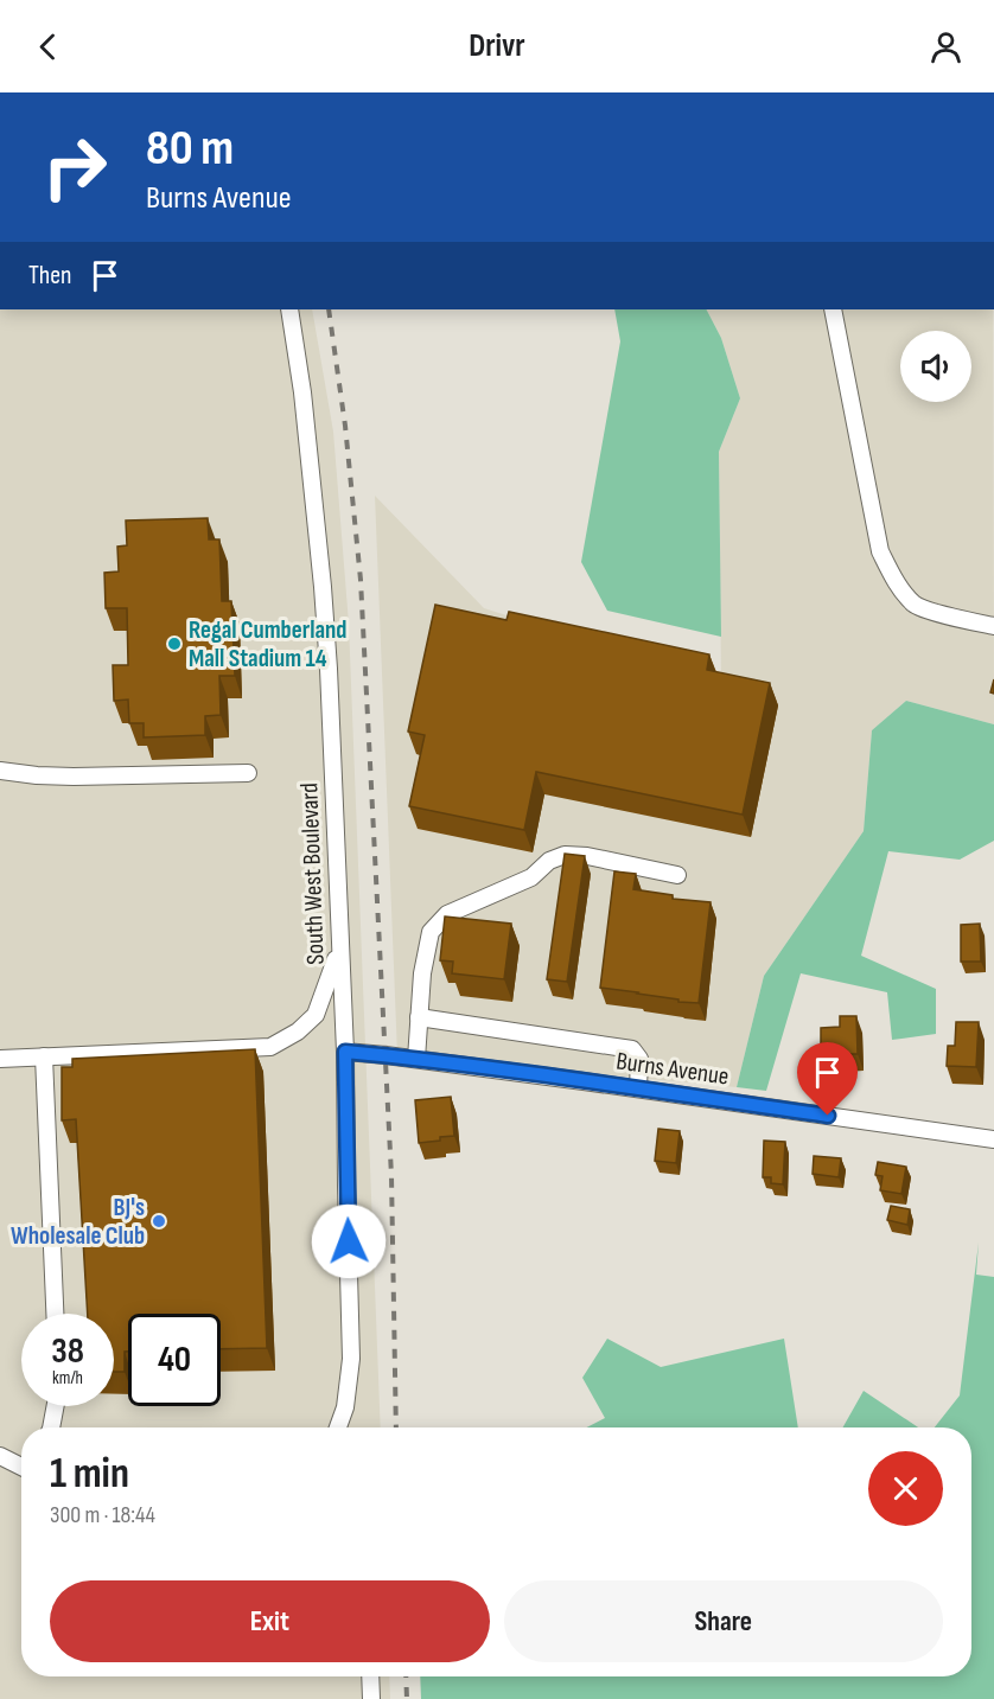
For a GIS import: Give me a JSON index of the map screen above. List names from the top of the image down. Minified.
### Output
{"streets":{"street":["South West Boulevard","Burns Avenue"]},"crossings":[["South West Boulevard","Burns Avenue"]],"places":["Regal Cumberland Mall Stadium 14","BJ's Wholesale Club"],"page":{"header":"Drivr","turn":["80 m","Burns Avenue"],"then":"Then","speed":"38 km/h","limit":"40","heading":["1 min","300 m · 18:44"],"buttons":["Exit","Share"]}}
